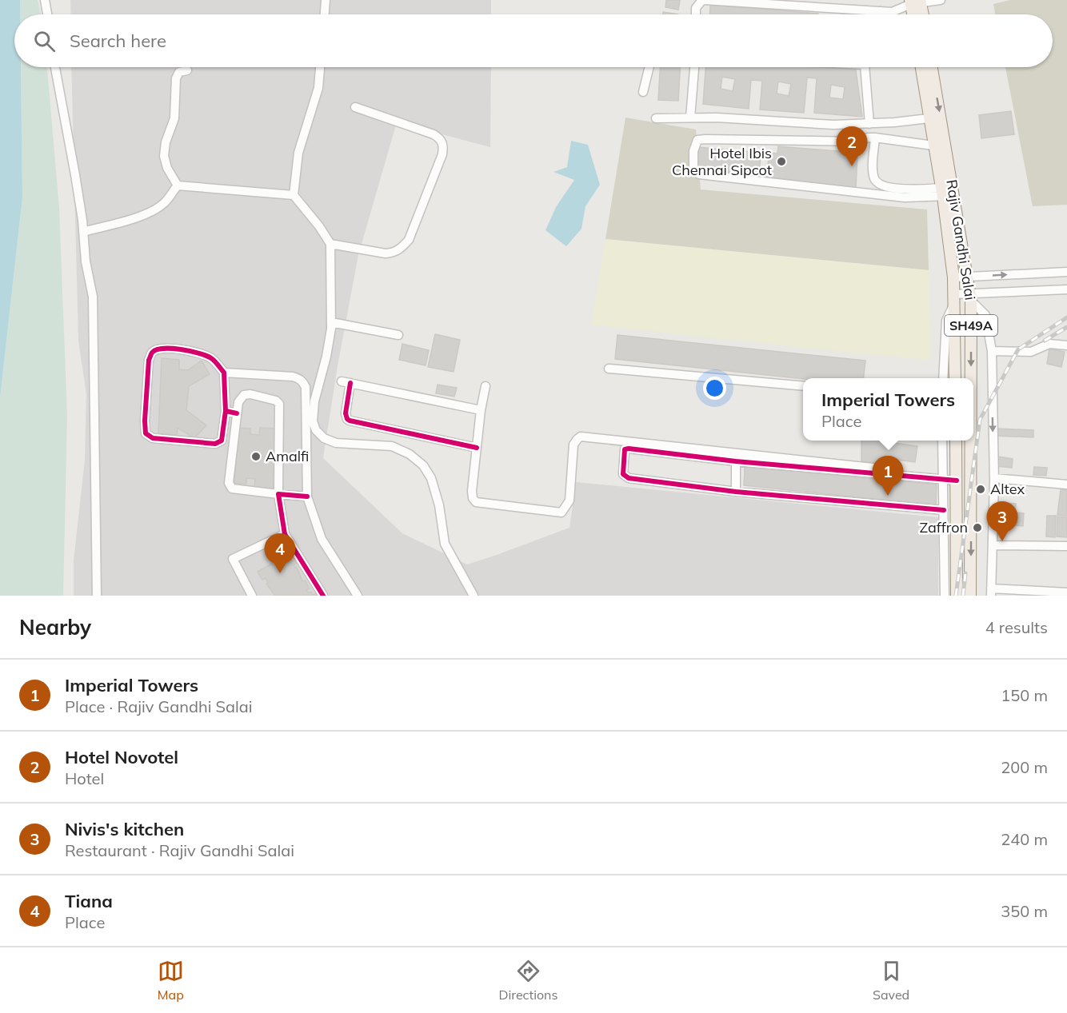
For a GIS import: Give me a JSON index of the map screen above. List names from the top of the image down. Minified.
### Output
{"streets":{"main road":["Rajiv Gandhi Salai","SH49A"]},"places":["Hotel Ibis Chennai Sipcot","Amalfi","Altex","Zaffron"],"page":{"search":"Search here","pins":["2","1","3","4"],"popup":["Imperial Towers","Place"],"heading":["Nearby","4 results"],"list":[{"mark":"1","name":"Imperial Towers","note":"Place · Rajiv Gandhi Salai","value":"150 m"},{"mark":"2","name":"Hotel Novotel","note":"Hotel","value":"200 m"},{"mark":"3","name":"Nivis's kitchen","note":"Restaurant · Rajiv Gandhi Salai","value":"240 m"},{"mark":"4","name":"Tiana","note":"Place","value":"350 m"}],"nav":["Map","Directions","Saved"]}}
